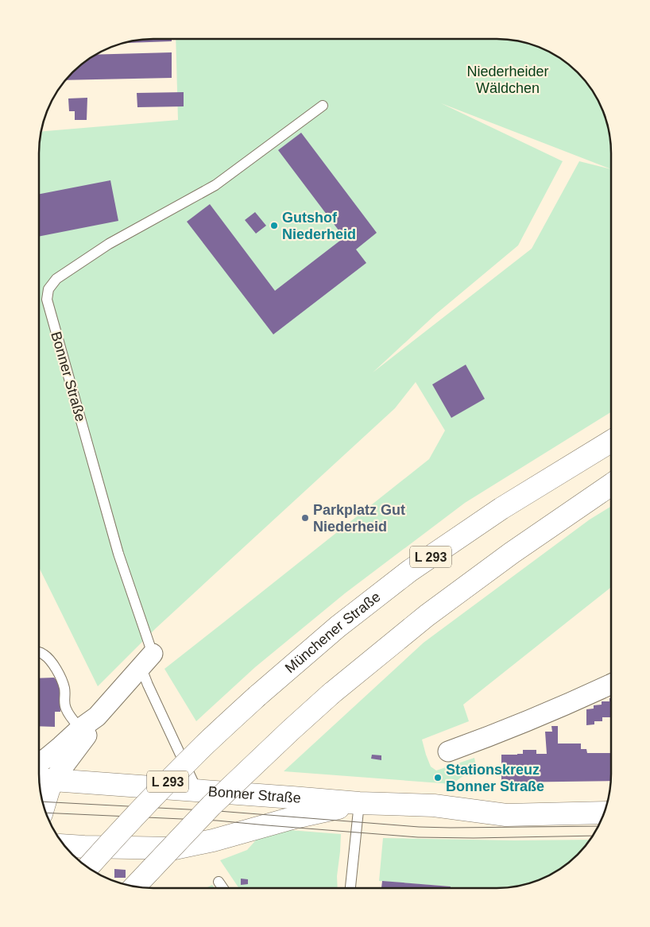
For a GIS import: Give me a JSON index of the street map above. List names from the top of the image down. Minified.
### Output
{"streets":{"main road":["Bonner Straße","L 293","Münchener Straße"]},"parks":["Niederheider Wäldchen"],"places":["Gutshof Niederheid","Parkplatz Gut Niederheid","Stationskreuz Bonner Straße"]}
